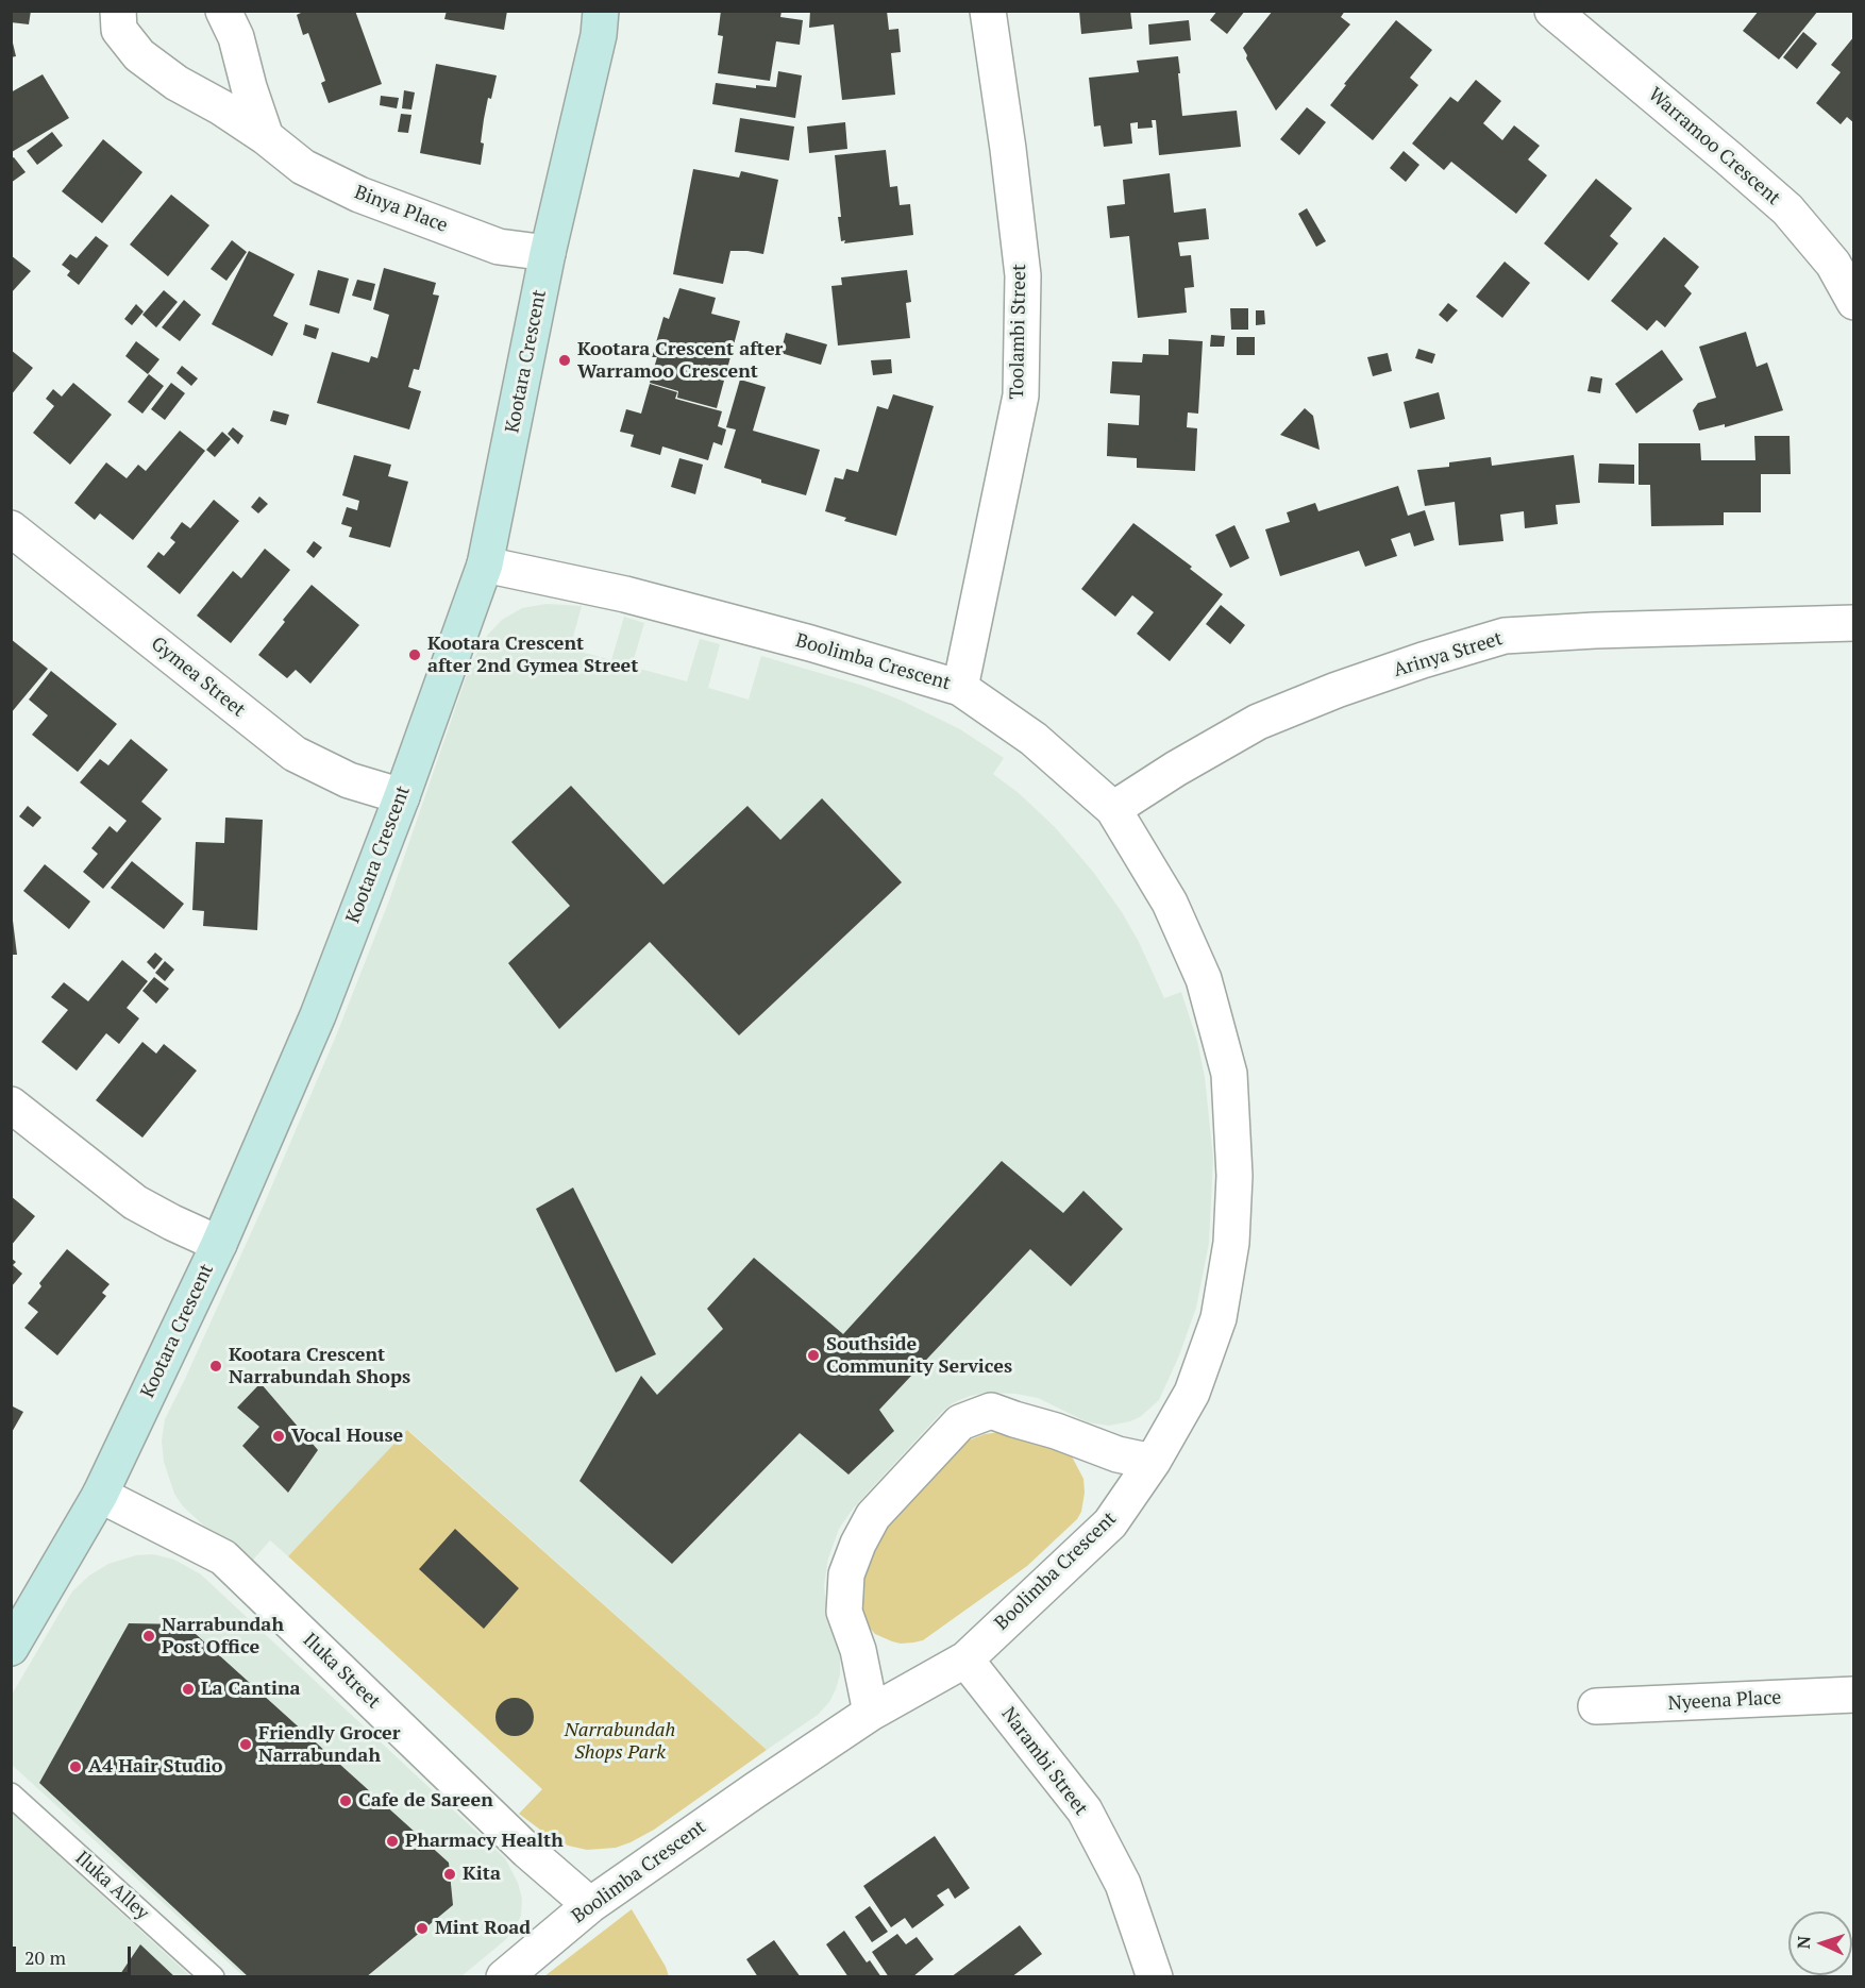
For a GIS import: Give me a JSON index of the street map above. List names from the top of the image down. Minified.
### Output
{"streets":{"street":["Warramoo Crescent","Binya Place","Toolambi Street","Kootara Crescent","Arinya Street","Boolimba Crescent","Gymea Street","Iluka Street","Nyeena Place","Narambi Street"],"lane":["Iluka Alley"]},"crossings":[["Binya Place","Kootara Crescent"],["Toolambi Street","Boolimba Crescent"],["Kootara Crescent","Boolimba Crescent"],["Kootara Crescent","Gymea Street"],["Kootara Crescent","Iluka Street"],["Arinya Street","Boolimba Crescent"],["Boolimba Crescent","Iluka Street"],["Boolimba Crescent","Narambi Street"]],"parks":["Narrabundah Shops Park"],"places":["Kootara Crescent after Warramoo Crescent","Kootara Crescent after 2nd Gymea Street","Southside Community Services","Kootara Crescent Narrabundah Shops","Vocal House","Narrabundah Post Office","La Cantina","Friendly Grocer Narrabundah","A4 Hair Studio","Cafe de Sareen","Pharmacy Health","Kita","Mint Road"],"scale_bar":"20 m","north":"left"}
